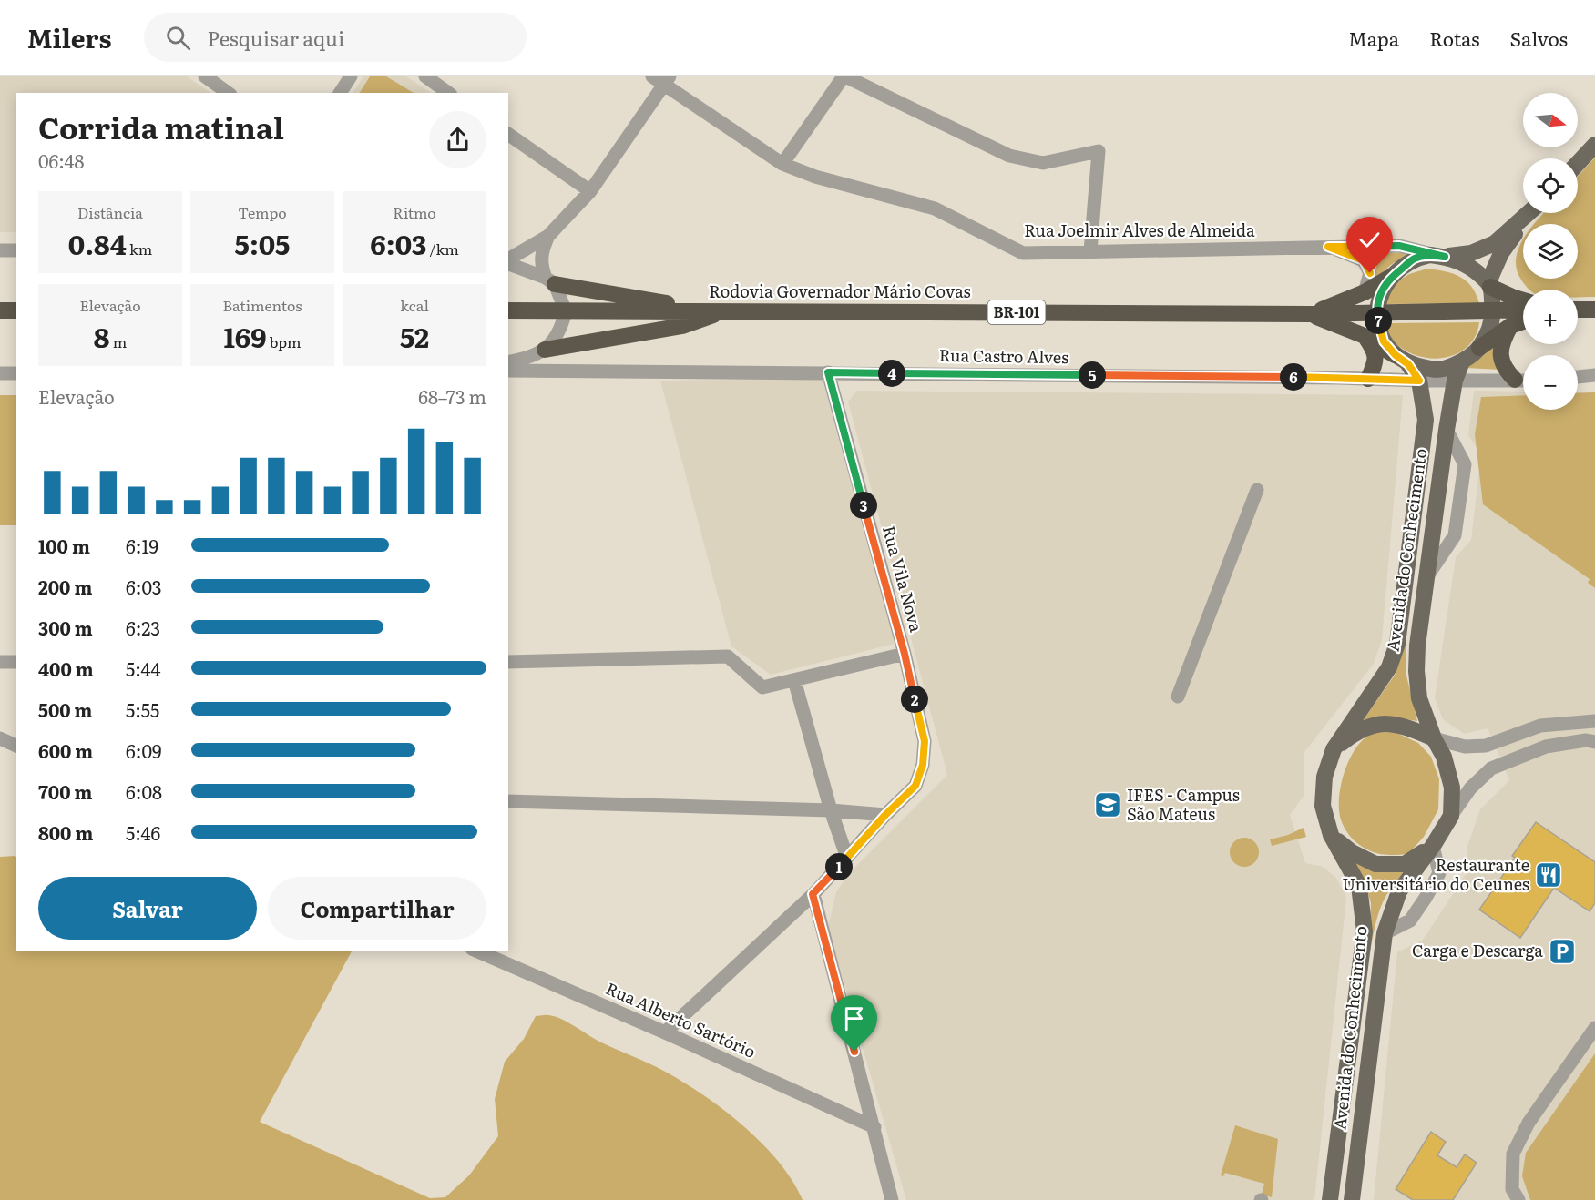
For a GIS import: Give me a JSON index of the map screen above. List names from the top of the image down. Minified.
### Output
{"streets":{"highway":["Rodovia Governador Mário Covas","BR-101"],"main road":["Avenida do Conhecimento"],"street":["Rua Joelmir Alves de Almeida","Rua Castro Alves","Rua Vila Nova","Rua Alberto Sartório"]},"crossings":[["Rodovia Governador Mário Covas","Avenida do Conhecimento"],["Rua Castro Alves","Avenida do Conhecimento"],["Rua Castro Alves","Rua Vila Nova"]],"places":{"school or university":["IFES - Campus São Mateus"],"restaurant":["Restaurante Universitário do Ceunes"],"parking":["Carga e Descarga"]},"north":"right","page":{"header":"Milers","search":"Pesquisar aqui","nav":["Mapa","Rotas","Salvos"],"map_buttons":["+","−"],"heading":["Corrida matinal","06:48"],"stats":[["Distância","0.84 km"],["Tempo","5:05"],["Ritmo","6:03 /km"],["Elevação","8 m"],["Batimentos","169 bpm"],["kcal","52"]],"pins":["7","4","5","6","3","2","1"],"chart":["Elevação","68–73 m"],"list":[{"name":"100 m","note":"6:19"},{"name":"200 m","note":"6:03"},{"name":"300 m","note":"6:23"},{"name":"400 m","note":"5:44"},{"name":"500 m","note":"5:55"},{"name":"600 m","note":"6:09"},{"name":"700 m","note":"6:08"},{"name":"800 m","note":"5:46"}],"buttons":["Salvar","Compartilhar"]}}
